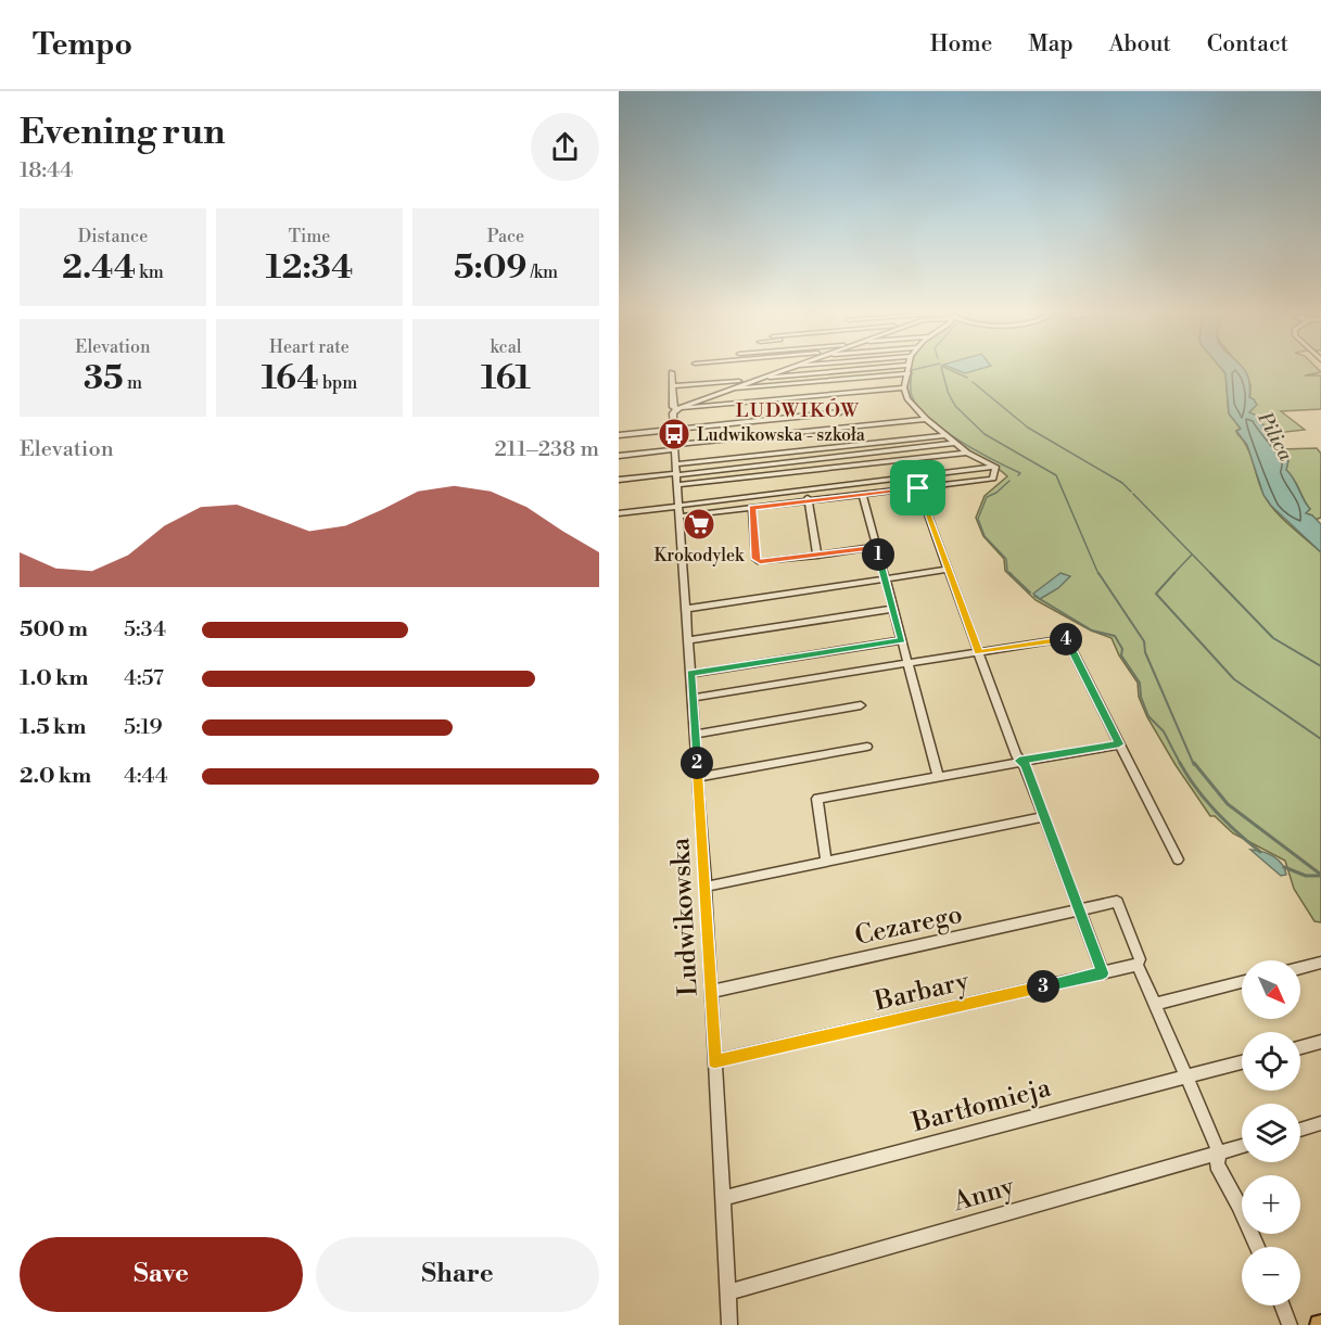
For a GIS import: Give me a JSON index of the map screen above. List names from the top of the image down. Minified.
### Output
{"streets":{"street":["Ludwikowska","Cezarego","Barbary","Bartłomieja","Anny"]},"crossings":[["Ludwikowska","Cezarego"],["Ludwikowska","Barbary"],["Ludwikowska","Bartłomieja"],["Ludwikowska","Anny"]],"districts":["LUDWIKÓW"],"water":["Pilica"],"places":{"bus stop":["Ludwikowska - szkoła"],"supermarket":["Krokodylek"]},"north":"bottom right","page":{"header":"Tempo","nav":["Home","Map","About","Contact"],"heading":["Evening run","18:44"],"stats":[["Distance","2.44 km"],["Time","12:34"],["Pace","5:09 /km"],["Elevation","35 m"],["Heart rate","164 bpm"],["kcal","161"]],"chart":["Elevation","211–238 m"],"pins":["1","4","2","3"],"list":[{"name":"500 m","note":"5:34"},{"name":"1.0 km","note":"4:57"},{"name":"1.5 km","note":"5:19"},{"name":"2.0 km","note":"4:44"}],"map_buttons":["+","−"],"buttons":["Save","Share"]}}
